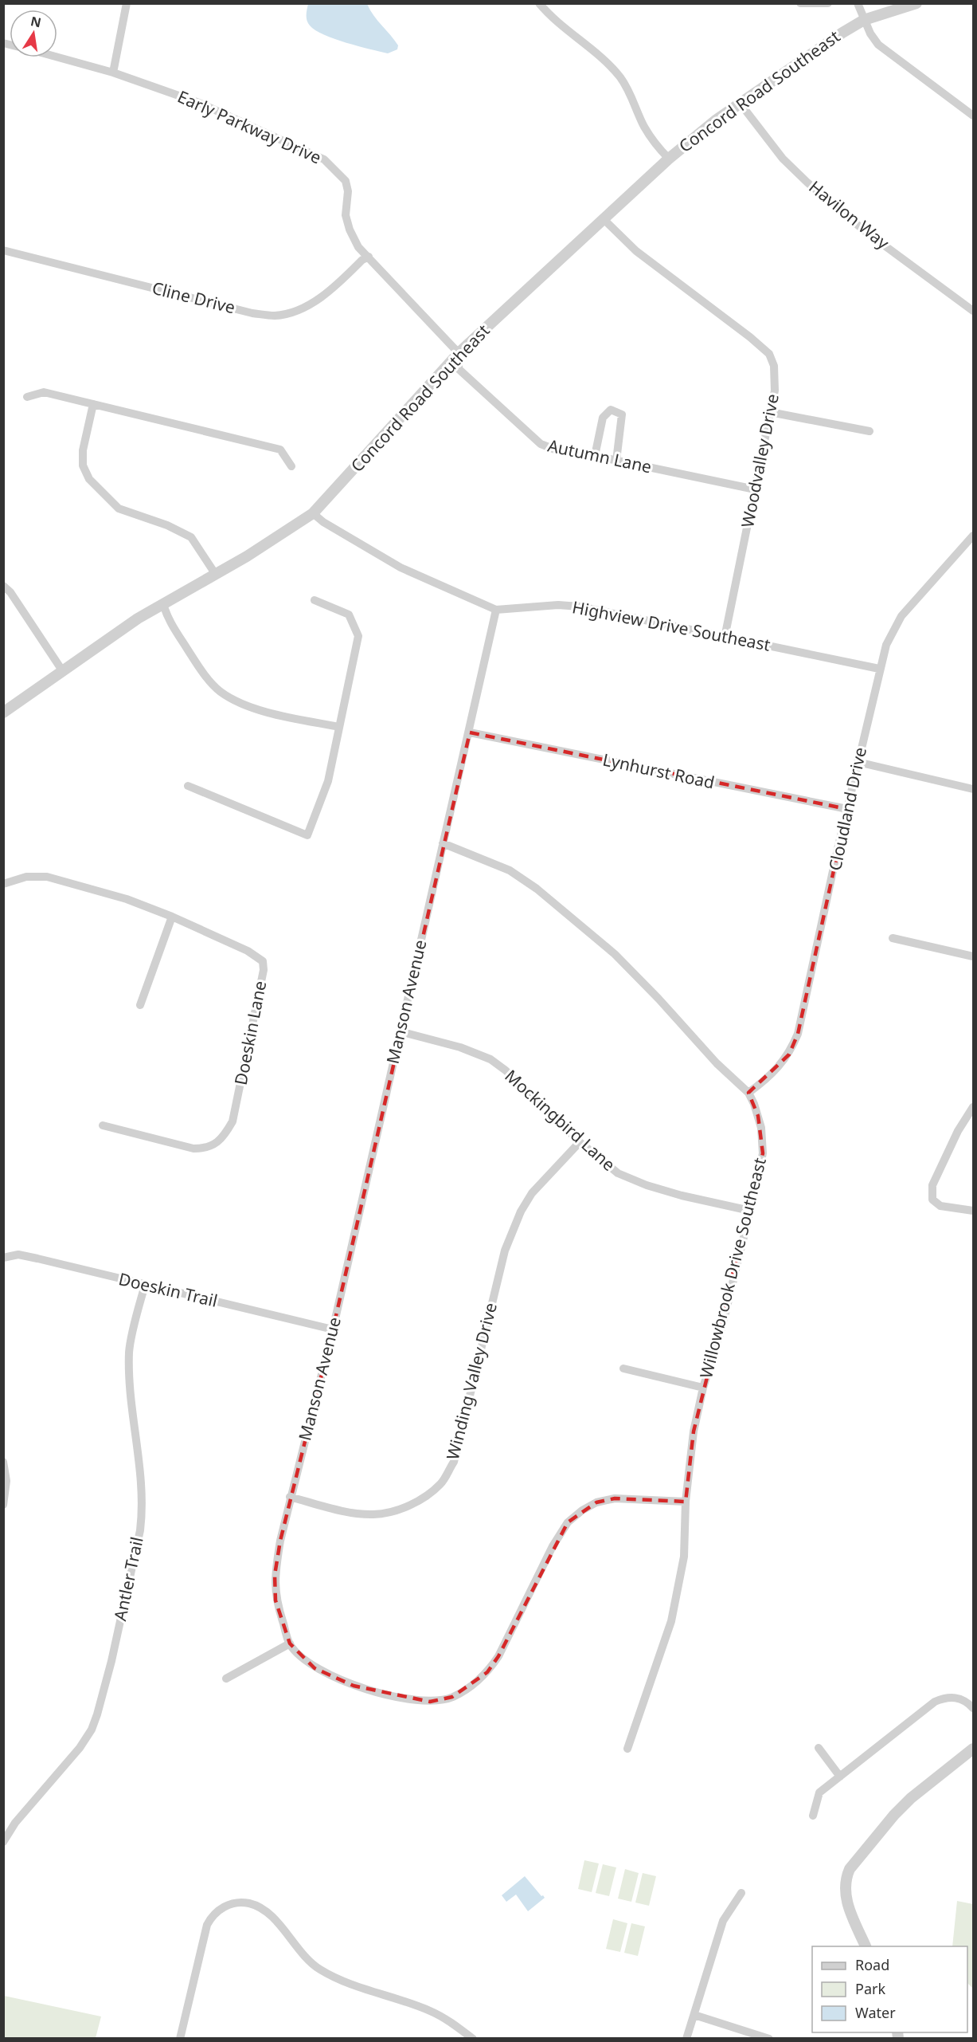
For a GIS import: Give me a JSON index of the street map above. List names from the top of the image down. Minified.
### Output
{"streets":{"street":["Concord Road Southeast","Early Parkway Drive","Havilon Way","Cline Drive","Autumn Lane","Woodvalley Drive","Highview Drive Southeast","Lynhurst Road","Cloudland Drive","Manson Avenue","Doeskin Lane","Mockingbird Lane","Willowbrook Drive Southeast","Doeskin Trail","Winding Valley Drive","Antler Trail"]},"crossings":[["Concord Road Southeast","Early Parkway Drive"],["Concord Road Southeast","Havilon Way"],["Concord Road Southeast","Autumn Lane"],["Concord Road Southeast","Woodvalley Drive"],["Concord Road Southeast","Highview Drive Southeast"],["Early Parkway Drive","Cline Drive"],["Early Parkway Drive","Autumn Lane"],["Autumn Lane","Woodvalley Drive"],["Woodvalley Drive","Highview Drive Southeast"],["Highview Drive Southeast","Cloudland Drive"],["Highview Drive Southeast","Manson Avenue"],["Lynhurst Road","Cloudland Drive"],["Lynhurst Road","Manson Avenue"],["Cloudland Drive","Willowbrook Drive Southeast"],["Manson Avenue","Mockingbird Lane"],["Manson Avenue","Willowbrook Drive Southeast"],["Manson Avenue","Doeskin Trail"],["Manson Avenue","Winding Valley Drive"],["Mockingbird Lane","Willowbrook Drive Southeast"],["Mockingbird Lane","Winding Valley Drive"],["Doeskin Trail","Antler Trail"]],"legend":["Road","Park","Water"],"north":"top"}
